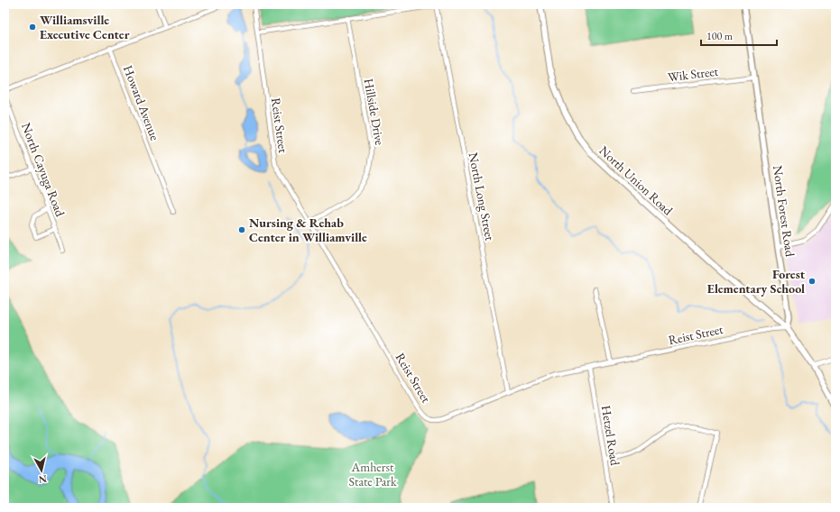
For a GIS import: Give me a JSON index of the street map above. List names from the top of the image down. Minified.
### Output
{"streets":{"main road":["North Union Road"],"street":["Wik Street","Howard Avenue","Hillside Drive","Reist Street","North Cayuga Road","North Long Street","North Forest Road","Hetzel Road"]},"crossings":[["Wik Street","North Forest Road"],["Hillside Drive","Reist Street"],["Reist Street","North Union Road"],["Reist Street","North Long Street"],["Reist Street","North Forest Road"],["Reist Street","Hetzel Road"],["North Union Road","North Forest Road"]],"parks":["Amherst State Park"],"places":["Williamsville Executive Center","Nursing & Rehab Center in Williamville","Forest Elementary School"],"scale_bar":"100 m","north":"bottom"}
